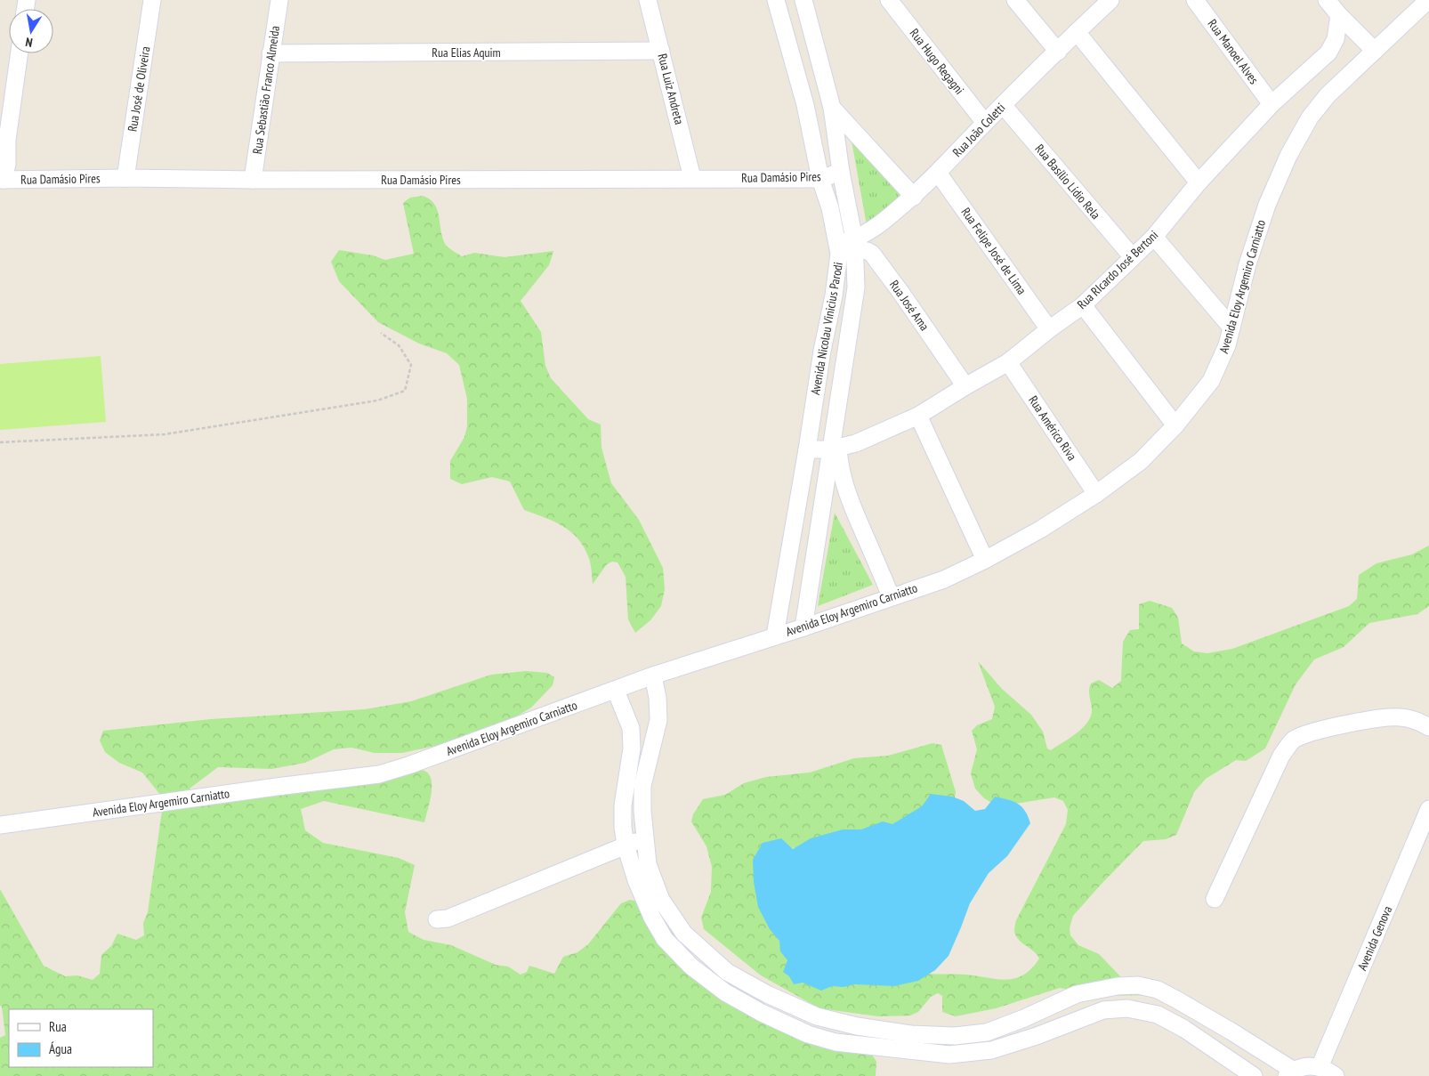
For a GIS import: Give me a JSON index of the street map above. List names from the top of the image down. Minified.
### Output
{"streets":{"street":["Rua Manoel Alves","Rua Elias Aquim","Rua Hugo Regagni","Rua José de Oliveira","Rua Luiz Andreta","Rua Sebastião Franco Almeida","Rua João Coletti","Rua Damásio Pires","Rua Basílio Lídio Rela","Rua Felipe José de Lima","Rua RIcardo José Bertoni","Avenida Eloy Argemiro Carniatto","Rua José Ama","Avenida Nicolau Vinicius Parodi","Rua Américo Riva","Avenida Genova"]},"crossings":[["Rua Manoel Alves","Rua RIcardo José Bertoni"],["Rua Elias Aquim","Rua Luiz Andreta"],["Rua Elias Aquim","Rua Sebastião Franco Almeida"],["Rua Hugo Regagni","Rua João Coletti"],["Rua José de Oliveira","Rua Damásio Pires"],["Rua Luiz Andreta","Rua Damásio Pires"],["Rua Sebastião Franco Almeida","Rua Damásio Pires"],["Rua João Coletti","Rua Basílio Lídio Rela"],["Rua João Coletti","Rua Felipe José de Lima"],["Rua João Coletti","Rua José Ama"],["Rua João Coletti","Avenida Nicolau Vinicius Parodi"],["Rua Damásio Pires","Avenida Nicolau Vinicius Parodi"],["Rua Basílio Lídio Rela","Rua RIcardo José Bertoni"],["Rua Felipe José de Lima","Rua RIcardo José Bertoni"],["Rua RIcardo José Bertoni","Rua José Ama"],["Rua RIcardo José Bertoni","Avenida Nicolau Vinicius Parodi"],["Rua RIcardo José Bertoni","Rua Américo Riva"],["Avenida Eloy Argemiro Carniatto","Avenida Nicolau Vinicius Parodi"],["Avenida Eloy Argemiro Carniatto","Rua Américo Riva"],["Rua José Ama","Avenida Nicolau Vinicius Parodi"]],"legend":["Rua","Água"],"north":"bottom"}
